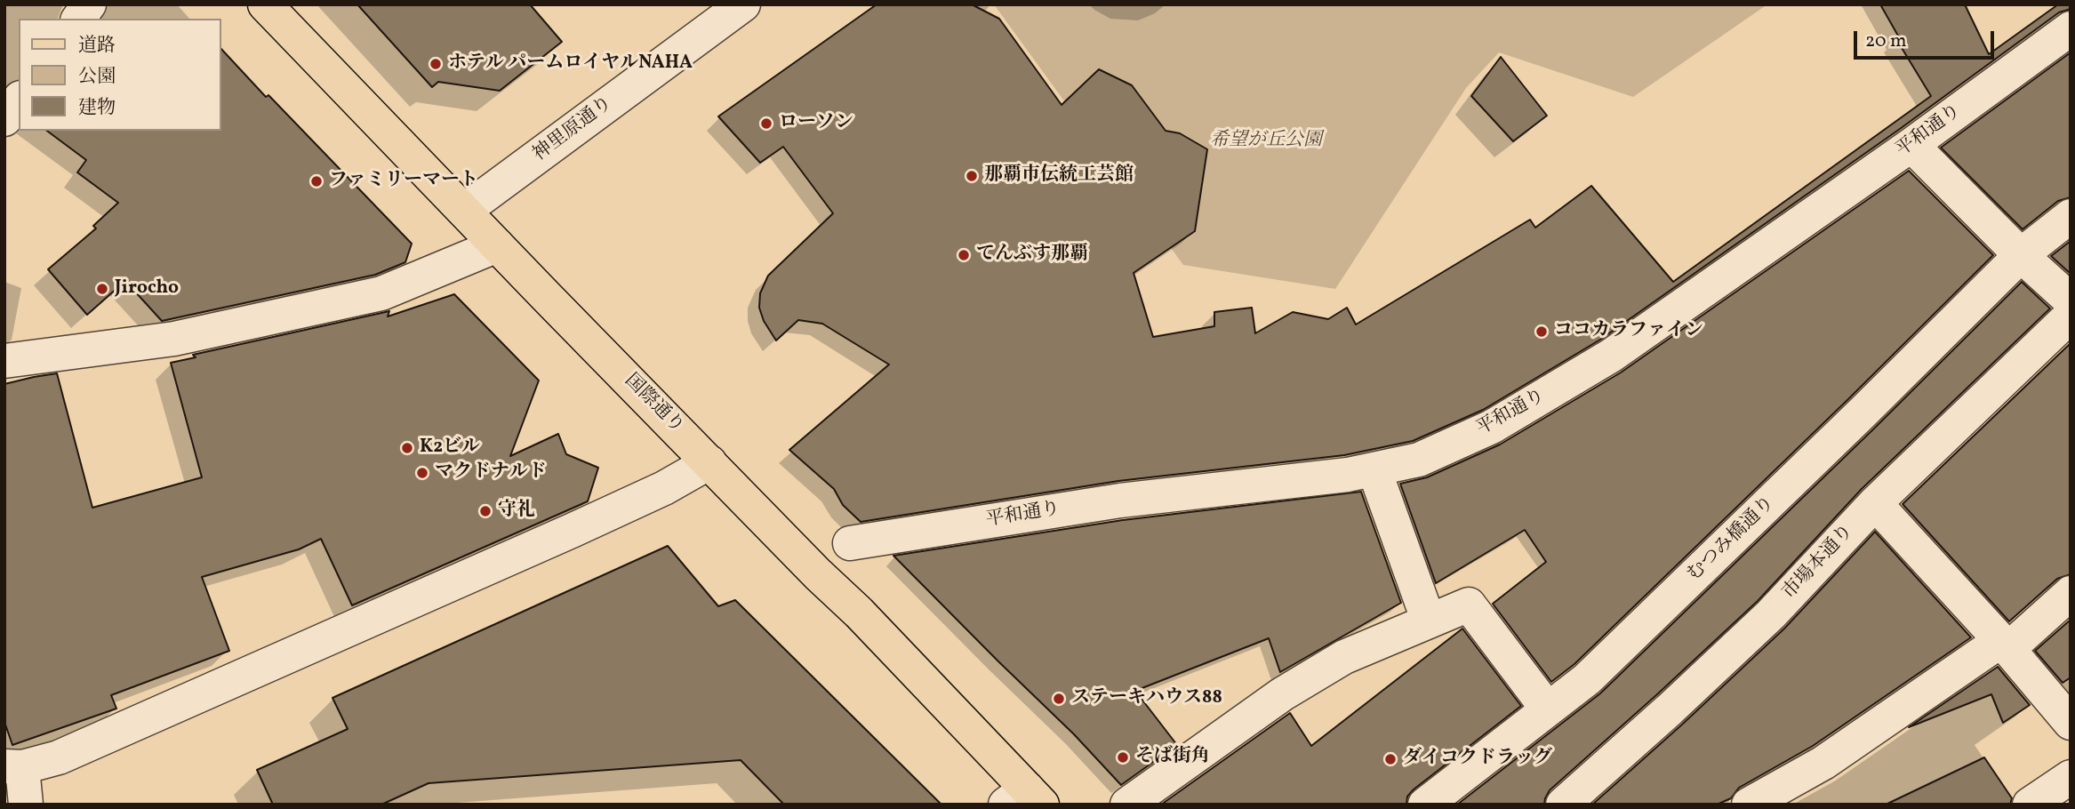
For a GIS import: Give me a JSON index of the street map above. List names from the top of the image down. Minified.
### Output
{"streets":{"main road":["国際通り"],"street":["神里原通り","平和通り","むつみ橋通り","市場本通り"]},"crossings":[["神里原通り","国際通り"]],"parks":["希望が丘公園"],"places":["ホテル パームロイヤルNAHA","ローソン","那覇市伝統工芸館","ファミリーマート","てんぶす那覇","Jirocho","ココカラファイン","K2ビル","マクドナルド","守礼","ステーキハウス88","そば街角","ダイコクドラッグ"],"legend":["道路","公園","建物"],"scale_bar":"20 m"}
